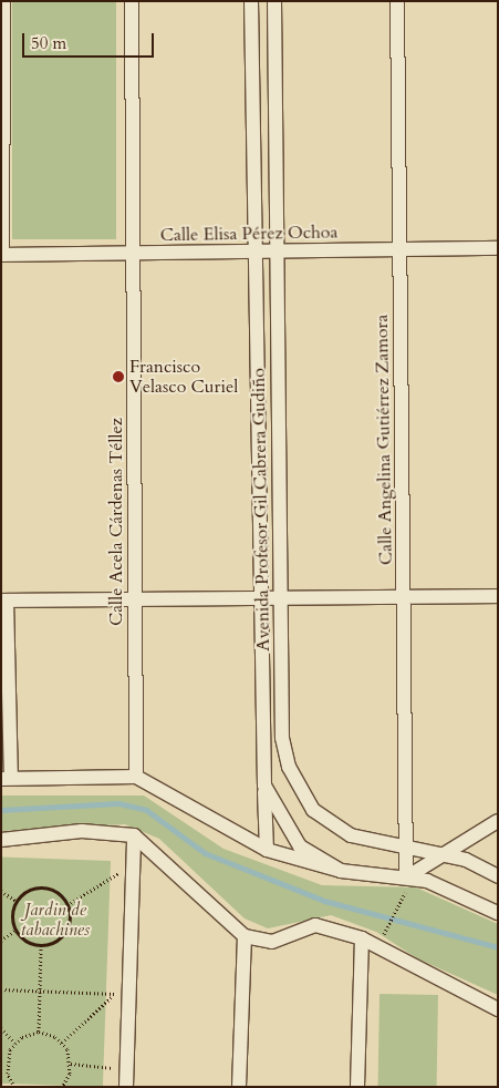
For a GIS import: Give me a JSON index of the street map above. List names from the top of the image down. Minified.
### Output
{"streets":{"street":["Calle Elisa Pérez Ochoa","Calle Angelina Gutiérrez Zamora","Avenida Profesor Gil Cabrera Gudiño","Calle Acela Cárdenas Téllez"]},"crossings":[["Calle Elisa Pérez Ochoa","Calle Angelina Gutiérrez Zamora"],["Calle Elisa Pérez Ochoa","Avenida Profesor Gil Cabrera Gudiño"],["Calle Elisa Pérez Ochoa","Calle Acela Cárdenas Téllez"],["Calle Angelina Gutiérrez Zamora","Avenida Profesor Gil Cabrera Gudiño"]],"parks":["Jardin de tabachines"],"places":["Francisco Velasco Curiel"],"scale_bar":"50 m"}
